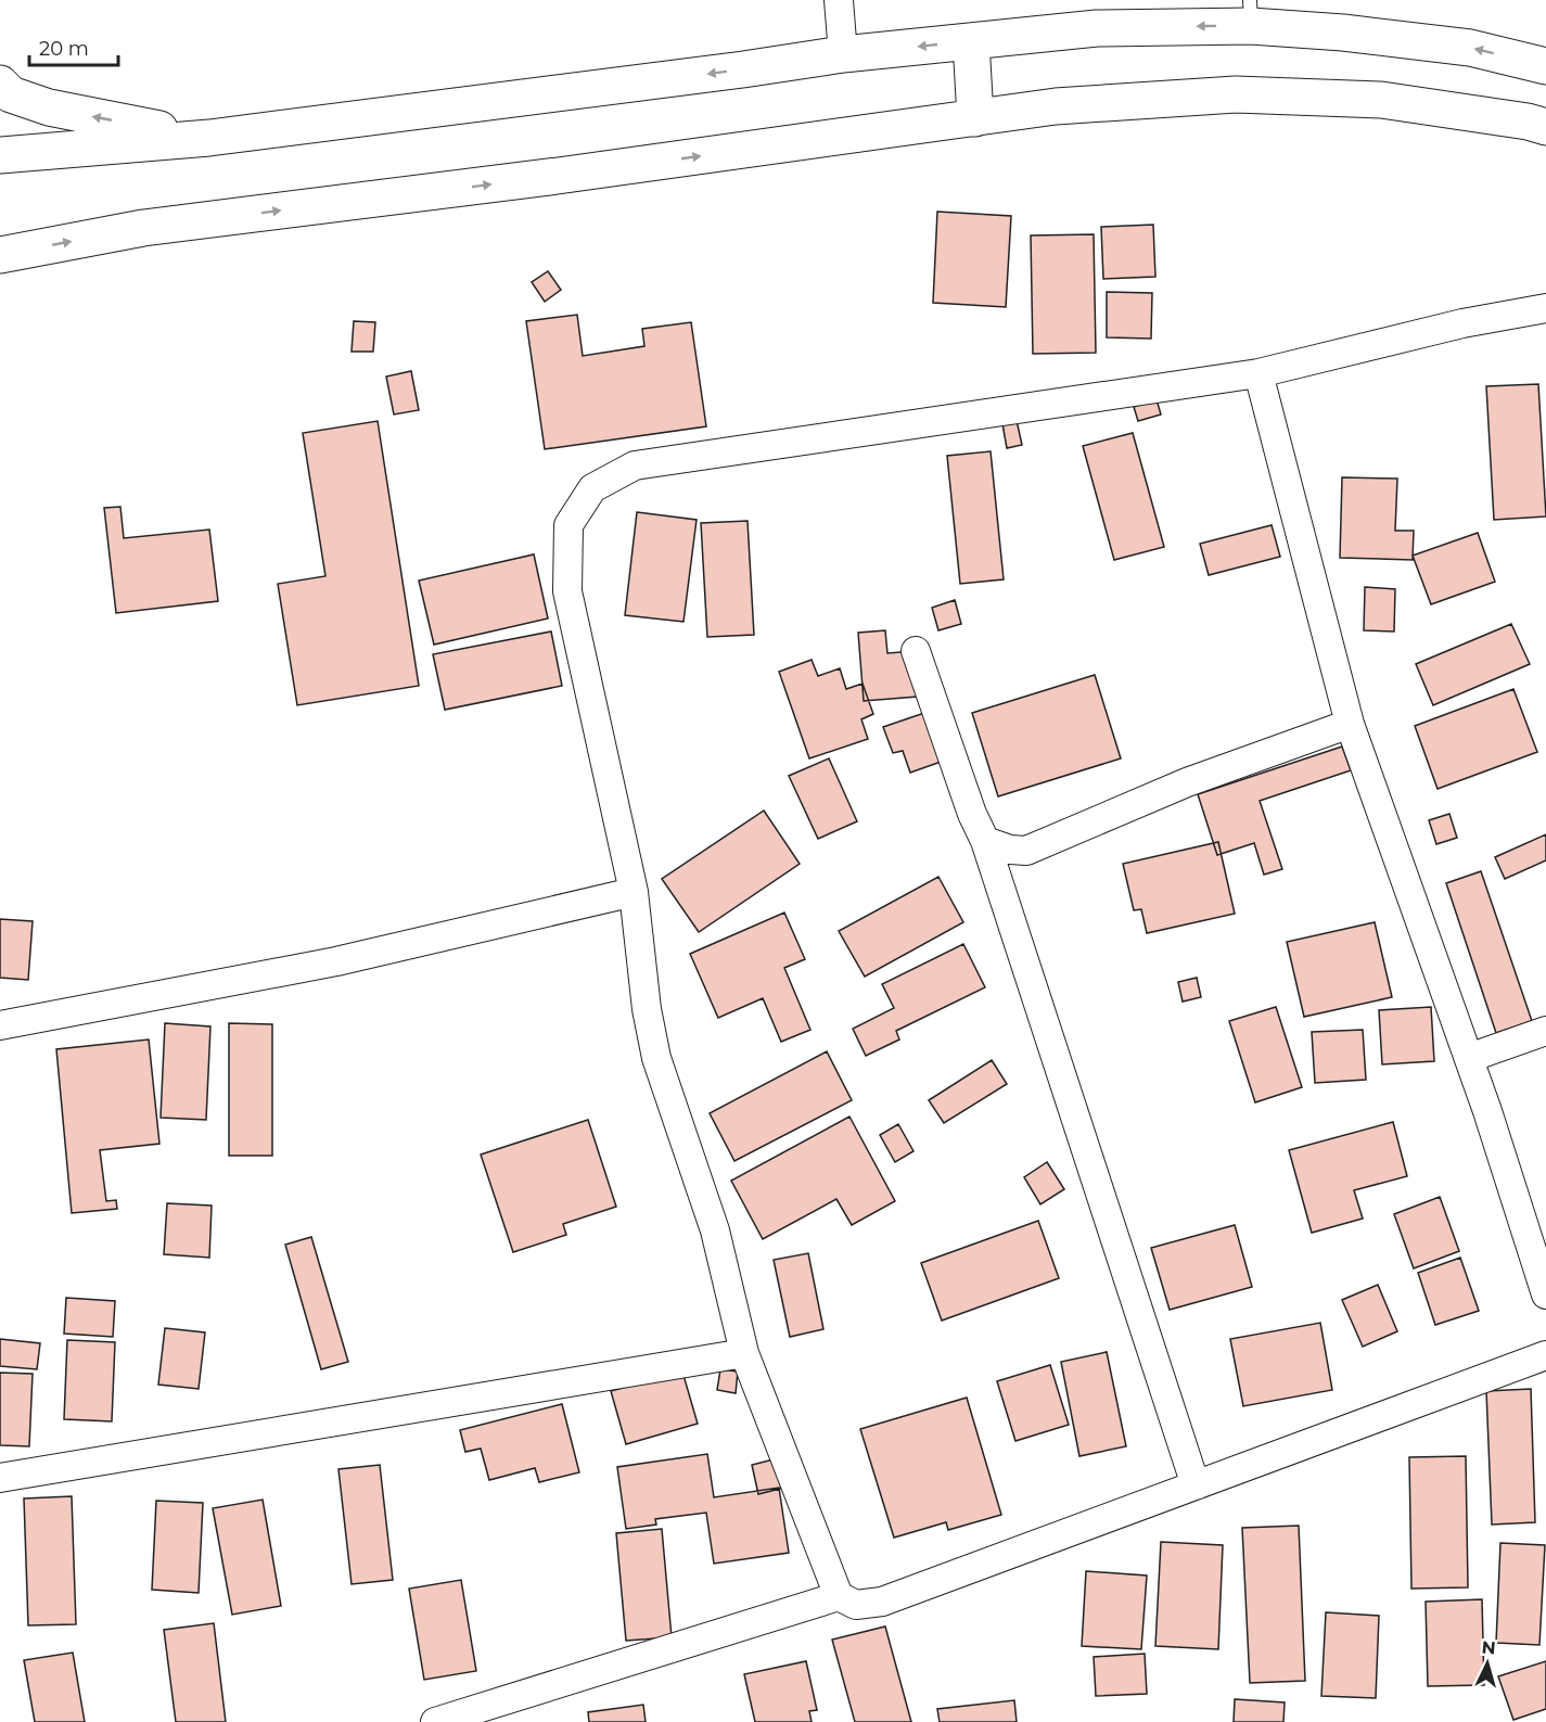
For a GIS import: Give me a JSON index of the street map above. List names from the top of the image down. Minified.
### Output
{"scale_bar":"20 m","north":"top"}
